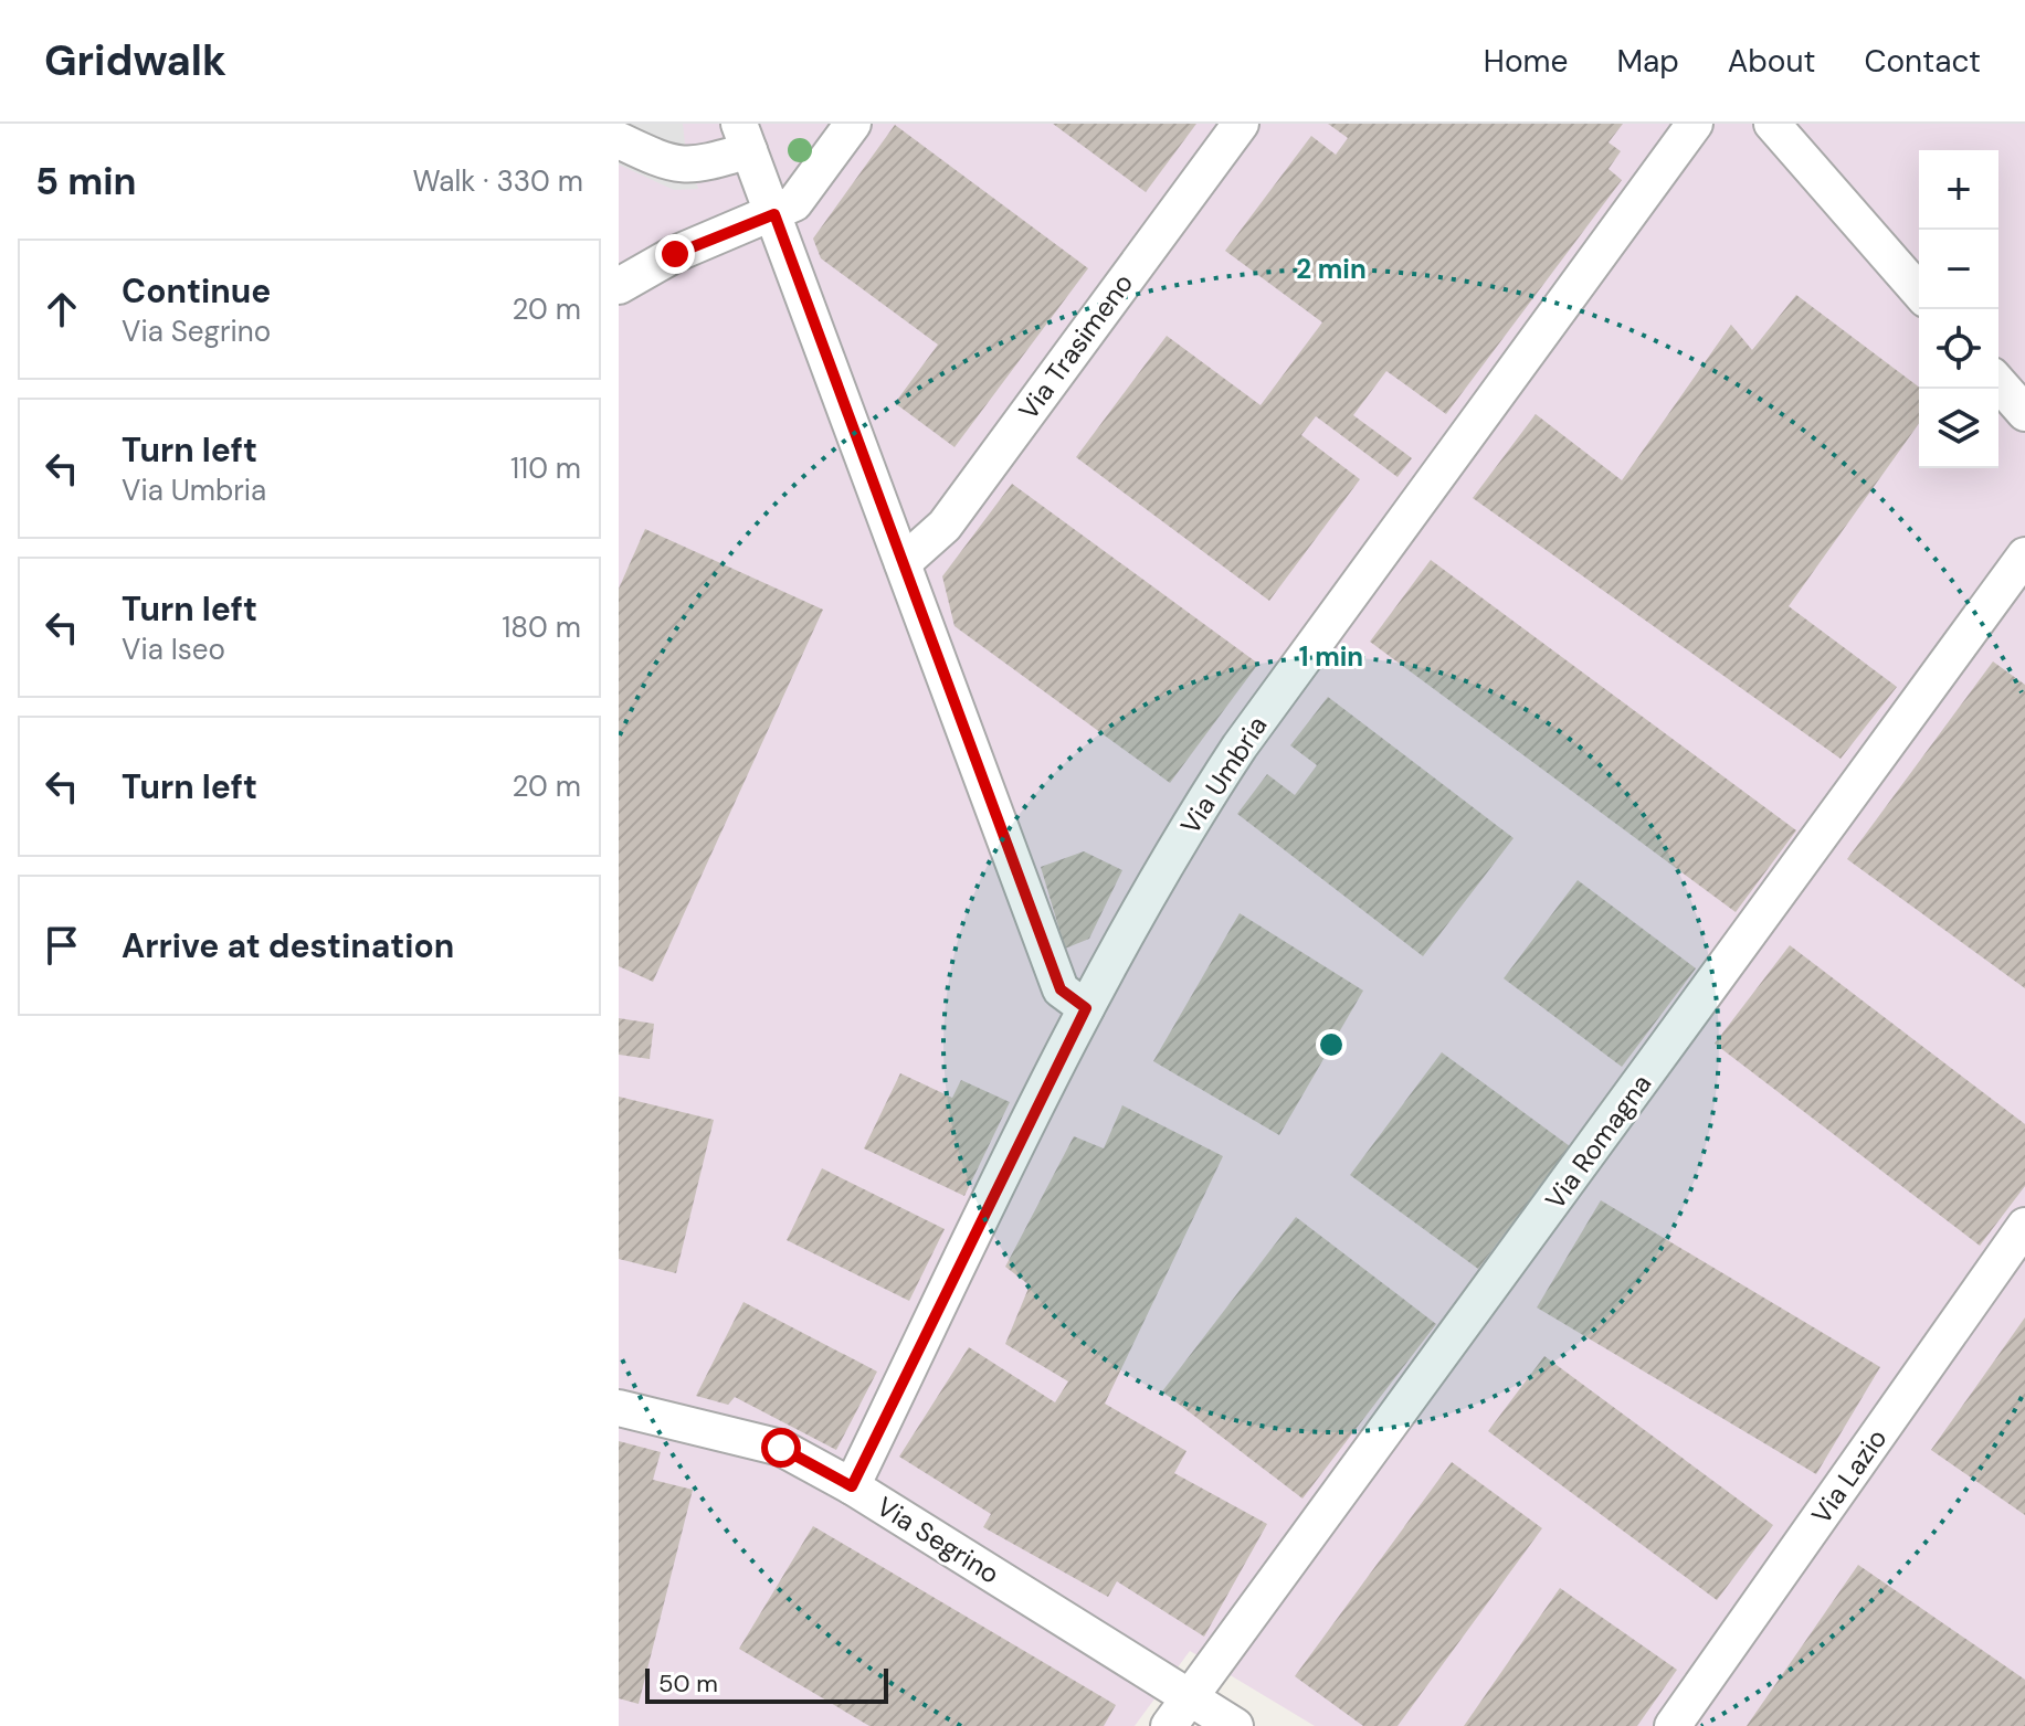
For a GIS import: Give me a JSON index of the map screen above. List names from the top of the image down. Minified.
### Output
{"streets":{"street":["Via Trasimeno","Via Umbria","Via Romagna","Via Lazio","Via Segrino"]},"crossings":[["Via Umbria","Via Segrino"],["Via Romagna","Via Segrino"]],"scale_bar":"50 m","page":{"header":"Gridwalk","nav":["Home","Map","About","Contact"],"heading":["5 min","Walk · 330 m"],"map_buttons":["+","−"],"list":[["Continue","Via Segrino","20 m"],["Turn left","Via Umbria","110 m"],["Turn left","Via Iseo","180 m"],["Turn left","20 m"],"Arrive at destination"],"scale":"50 m"},"rings":["2 min","1 min"]}
